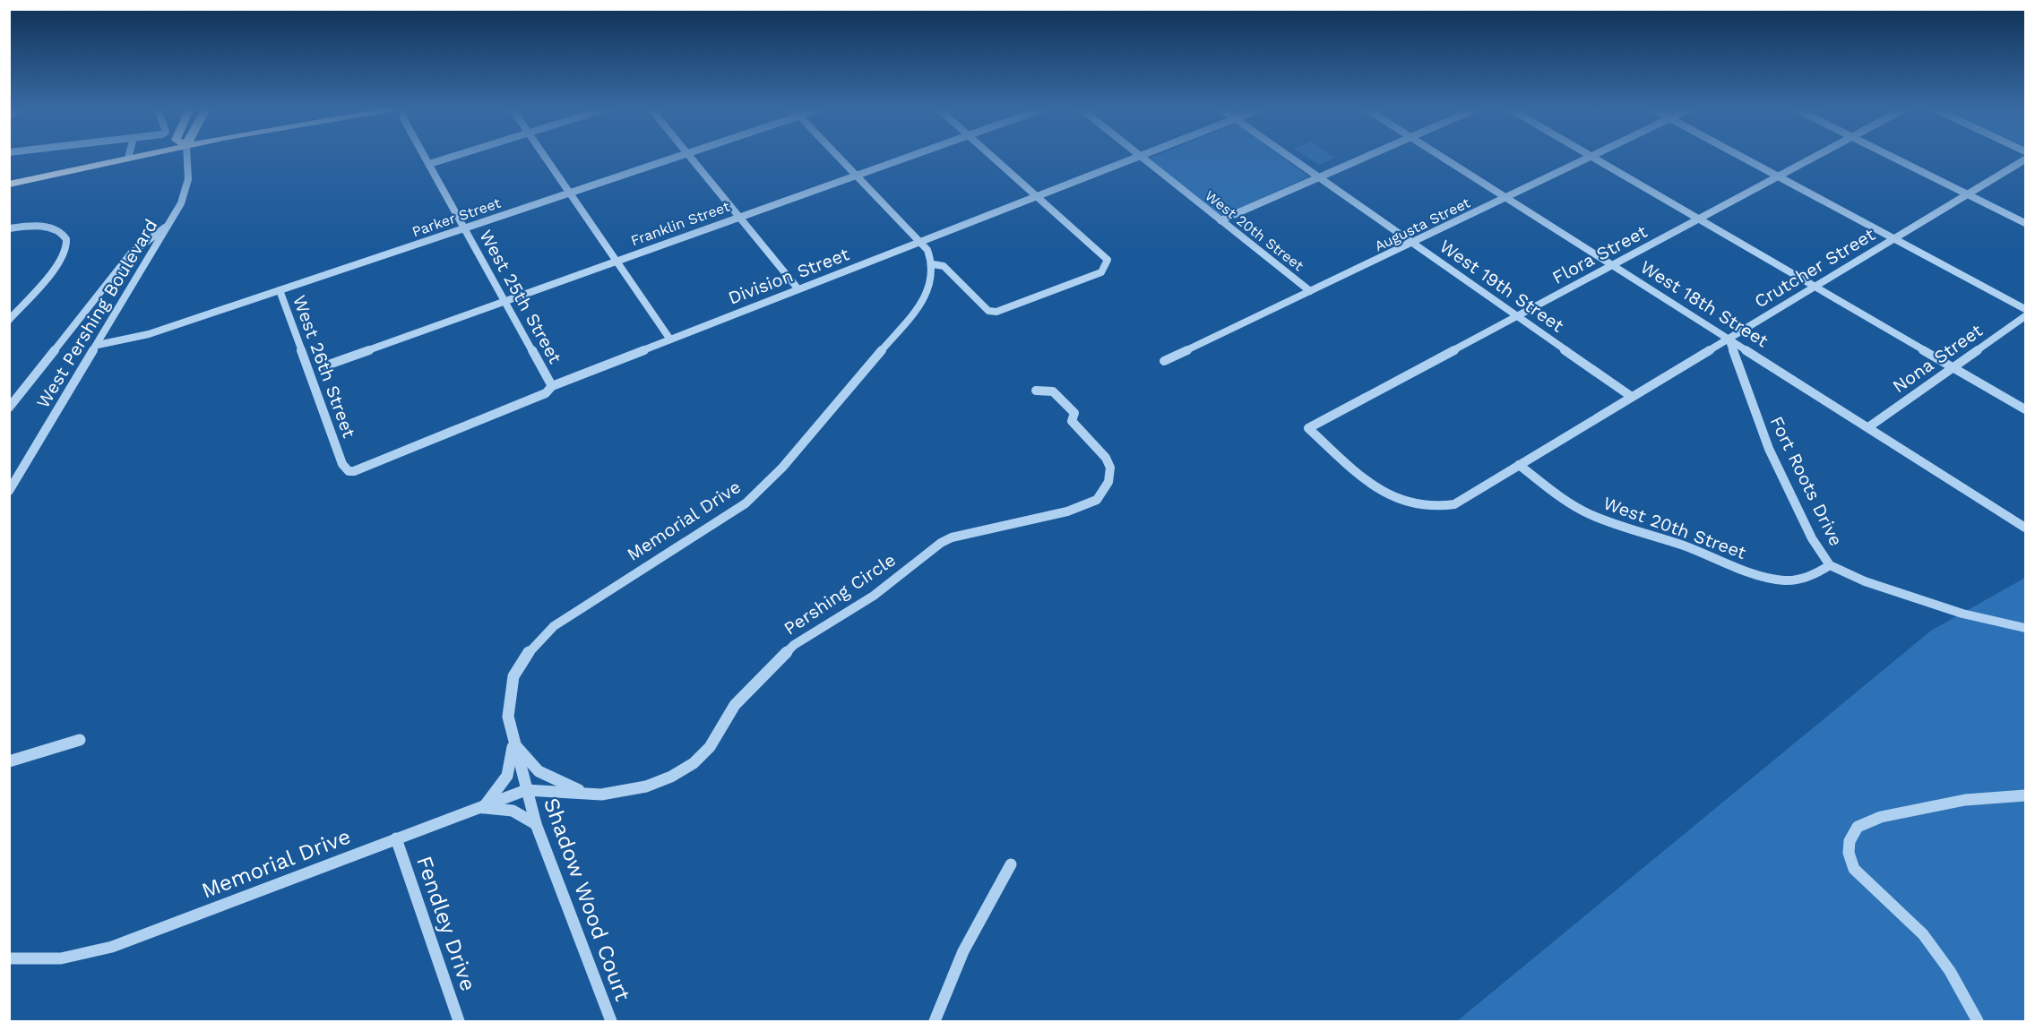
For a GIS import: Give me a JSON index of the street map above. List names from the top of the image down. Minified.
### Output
{"streets":{"street":["Parker Street","Franklin Street","Augusta Street","West 20th Street","Flora Street","Crutcher Street","Division Street","West 19th Street","West 25th Street","West 18th Street","West Pershing Boulevard","Nona Street","West 26th Street","Fort Roots Drive","Memorial Drive","Pershing Circle","Shadow Wood Court","Fendley Drive"]},"crossings":[["Parker Street","West 25th Street"],["Parker Street","West Pershing Boulevard"],["Parker Street","West 26th Street"],["Franklin Street","West 25th Street"],["Augusta Street","West 20th Street"],["Augusta Street","West 19th Street"],["Augusta Street","West 18th Street"],["West 20th Street","Crutcher Street"],["West 20th Street","Fort Roots Drive"],["Flora Street","Crutcher Street"],["Flora Street","West 19th Street"],["Flora Street","West 18th Street"],["Crutcher Street","West 19th Street"],["Crutcher Street","West 18th Street"],["Crutcher Street","Fort Roots Drive"],["Division Street","West 25th Street"],["Division Street","West 26th Street"],["West 18th Street","Nona Street"],["West 18th Street","Fort Roots Drive"],["Memorial Drive","Pershing Circle"],["Memorial Drive","Fendley Drive"],["Pershing Circle","Shadow Wood Court"]]}
